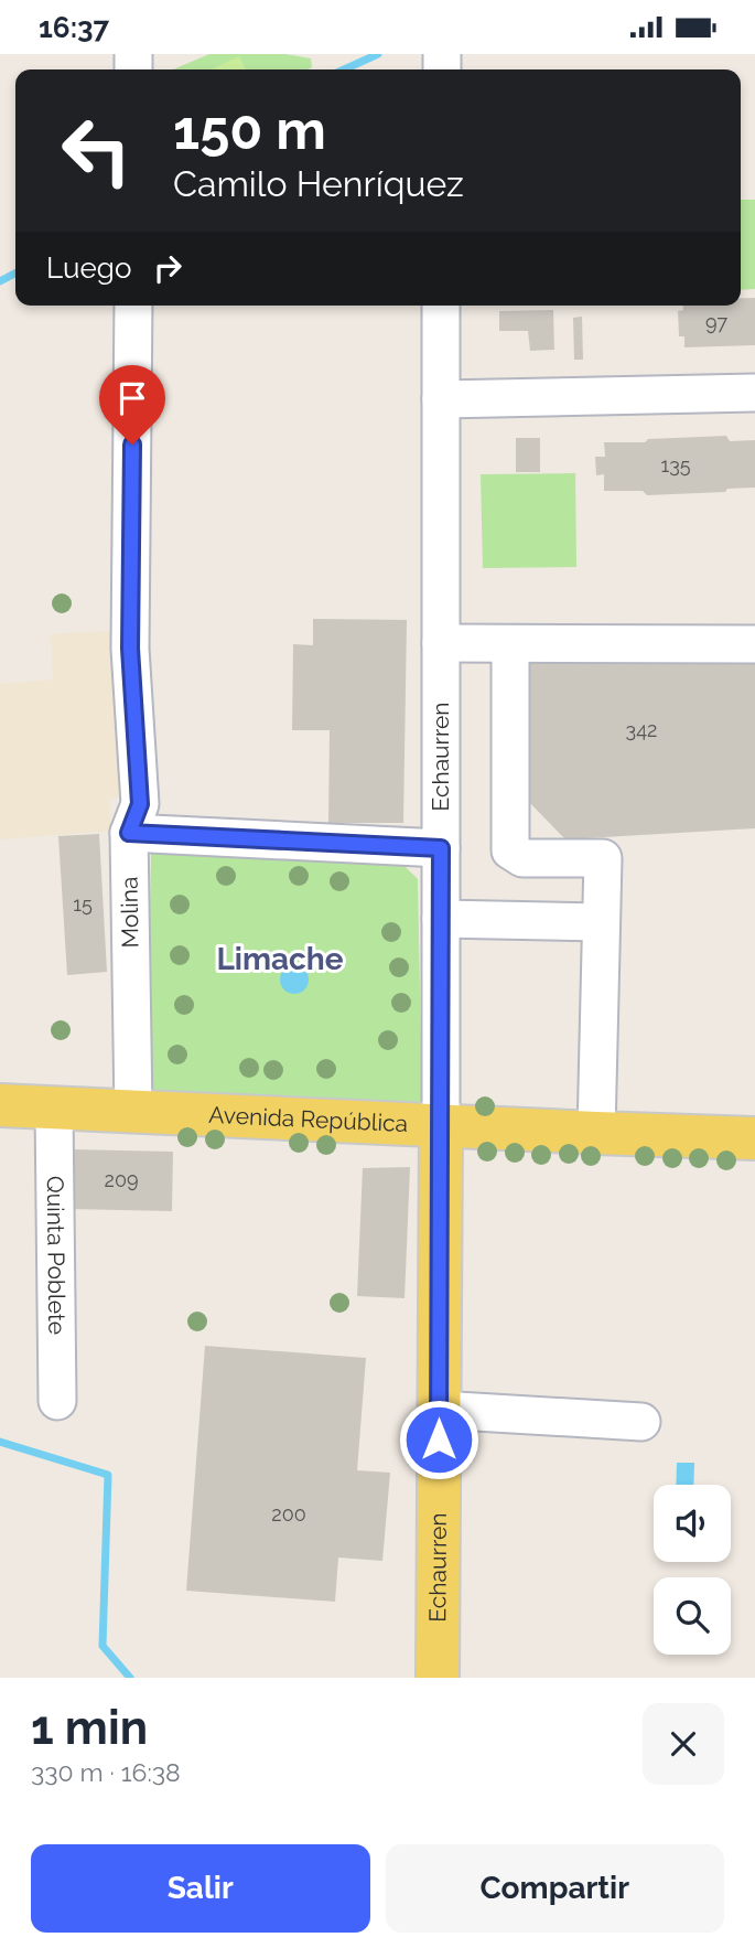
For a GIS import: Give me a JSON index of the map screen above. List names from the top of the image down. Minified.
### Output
{"streets":{"main road":["Echaurren","Avenida República"],"street":["Molina","Quinta Poblete"]},"crossings":[["Echaurren","Avenida República"],["Molina","Avenida República"],["Avenida República","Quinta Poblete"]],"districts":["Limache"],"house_numbers":["97","135","342","15","209","200"],"page":{"status":"16:37","turn":["150 m","Camilo Henríquez"],"then":"Luego","heading":["1 min","330 m · 16:38"],"buttons":["Salir","Compartir"]}}
